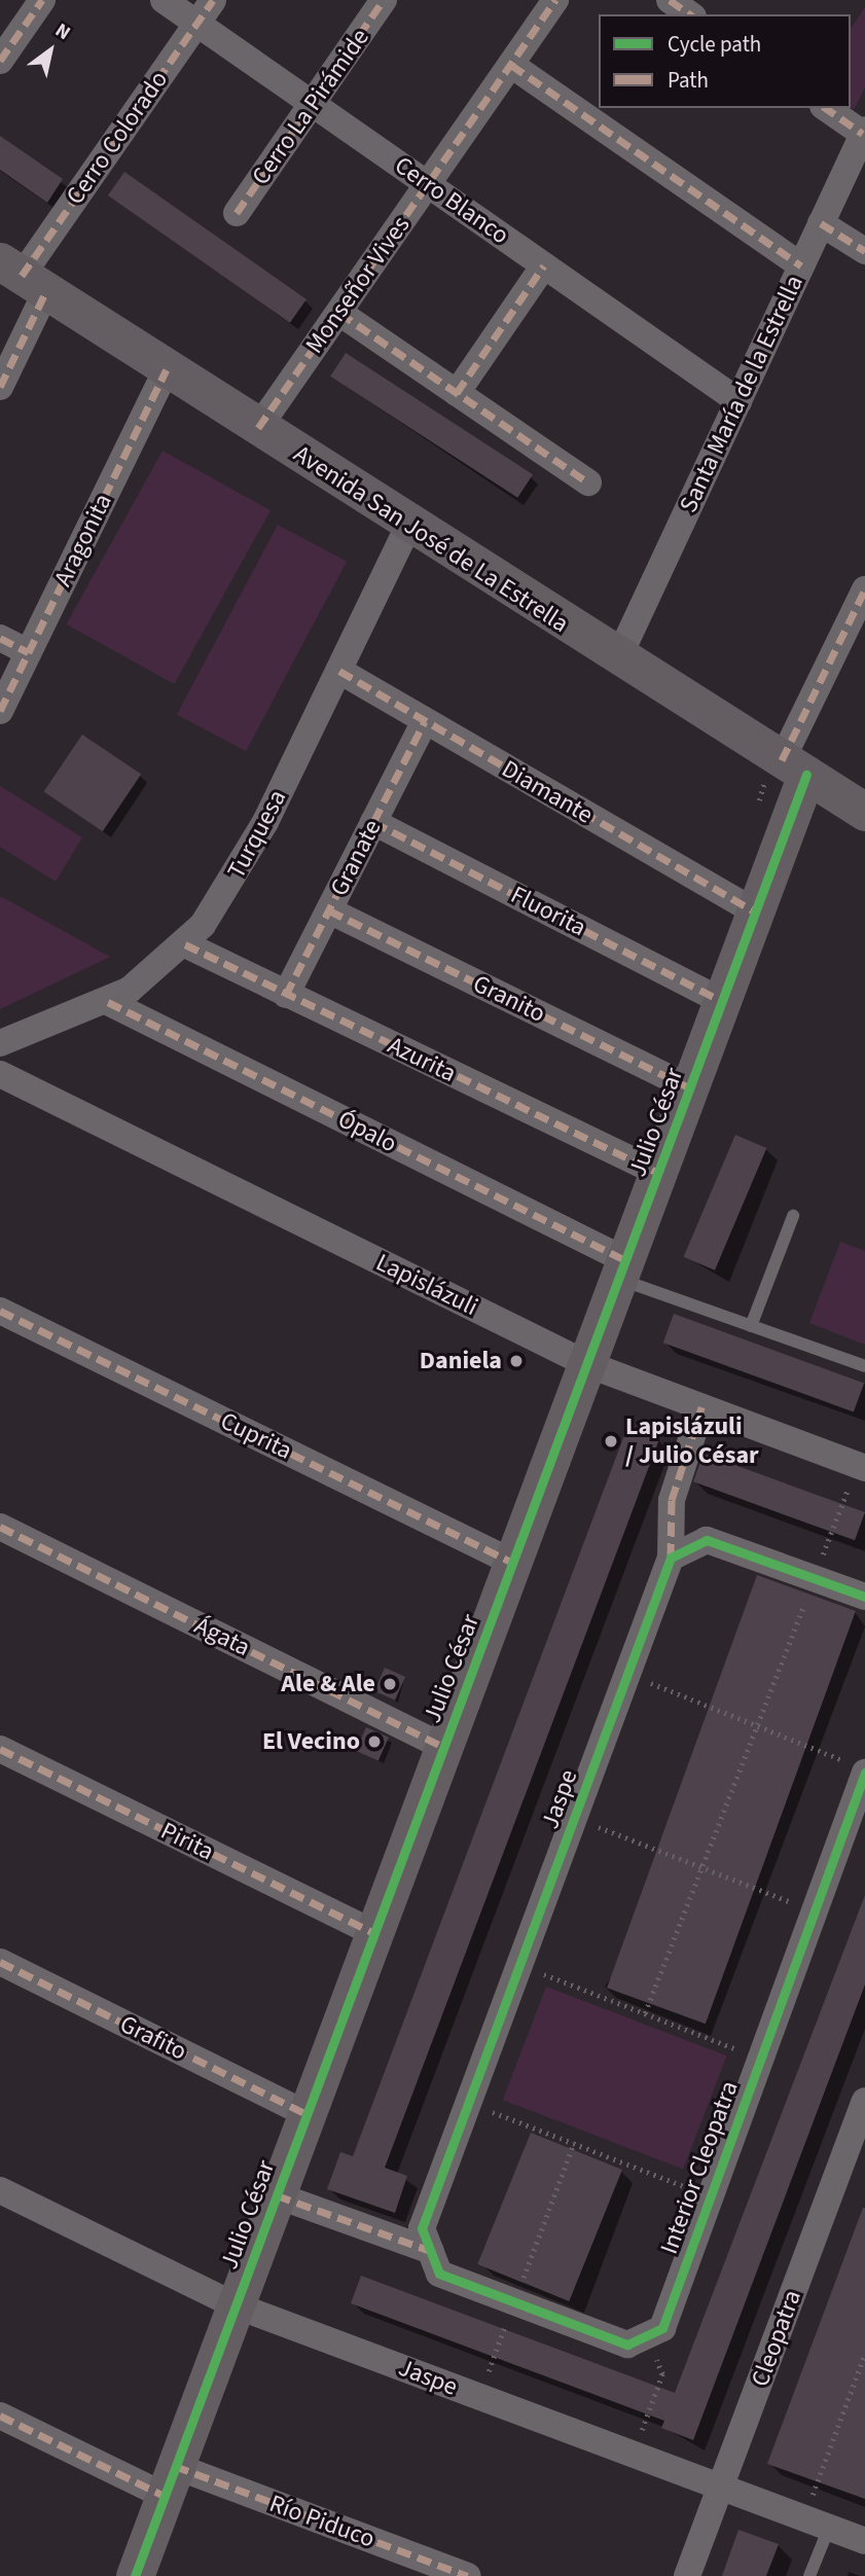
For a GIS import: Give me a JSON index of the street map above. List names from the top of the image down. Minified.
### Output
{"streets":{"street":["Cerro La Pirámide","Cerro Colorado","Cerro Blanco","Monseñor Vives","Santa María de la Estrella","Avenida San José de La Estrella","Aragonita","Diamante","Turquesa","Granate","Fluorita","Granito","Azurita","Julio César","Ópalo","Lapislázuli","Cuprita","Ágata","Jaspe","Pirita","Grafito","Interior Cleopatra","Cleopatra","Río Piduco"]},"crossings":[["Cerro La Pirámide","Cerro Blanco"],["Cerro Colorado","Cerro Blanco"],["Cerro Colorado","Avenida San José de La Estrella"],["Cerro Blanco","Monseñor Vives"],["Cerro Blanco","Santa María de la Estrella"],["Monseñor Vives","Avenida San José de La Estrella"],["Santa María de la Estrella","Avenida San José de La Estrella"],["Avenida San José de La Estrella","Aragonita"],["Avenida San José de La Estrella","Turquesa"],["Avenida San José de La Estrella","Julio César"],["Diamante","Turquesa"],["Diamante","Granate"],["Diamante","Julio César"],["Turquesa","Azurita"],["Turquesa","Ópalo"],["Granate","Fluorita"],["Granate","Granito"],["Granate","Azurita"],["Fluorita","Julio César"],["Granito","Julio César"],["Azurita","Julio César"],["Julio César","Ópalo"],["Julio César","Lapislázuli"],["Julio César","Cuprita"],["Julio César","Ágata"],["Julio César","Jaspe"],["Julio César","Pirita"],["Julio César","Grafito"],["Julio César","Río Piduco"],["Lapislázuli","Jaspe"],["Jaspe","Cleopatra"]],"places":["Daniela","Lapislázuli / Julio César","Ale & Ale","El Vecino"],"legend":["Cycle path","Path"],"north":"top right"}
